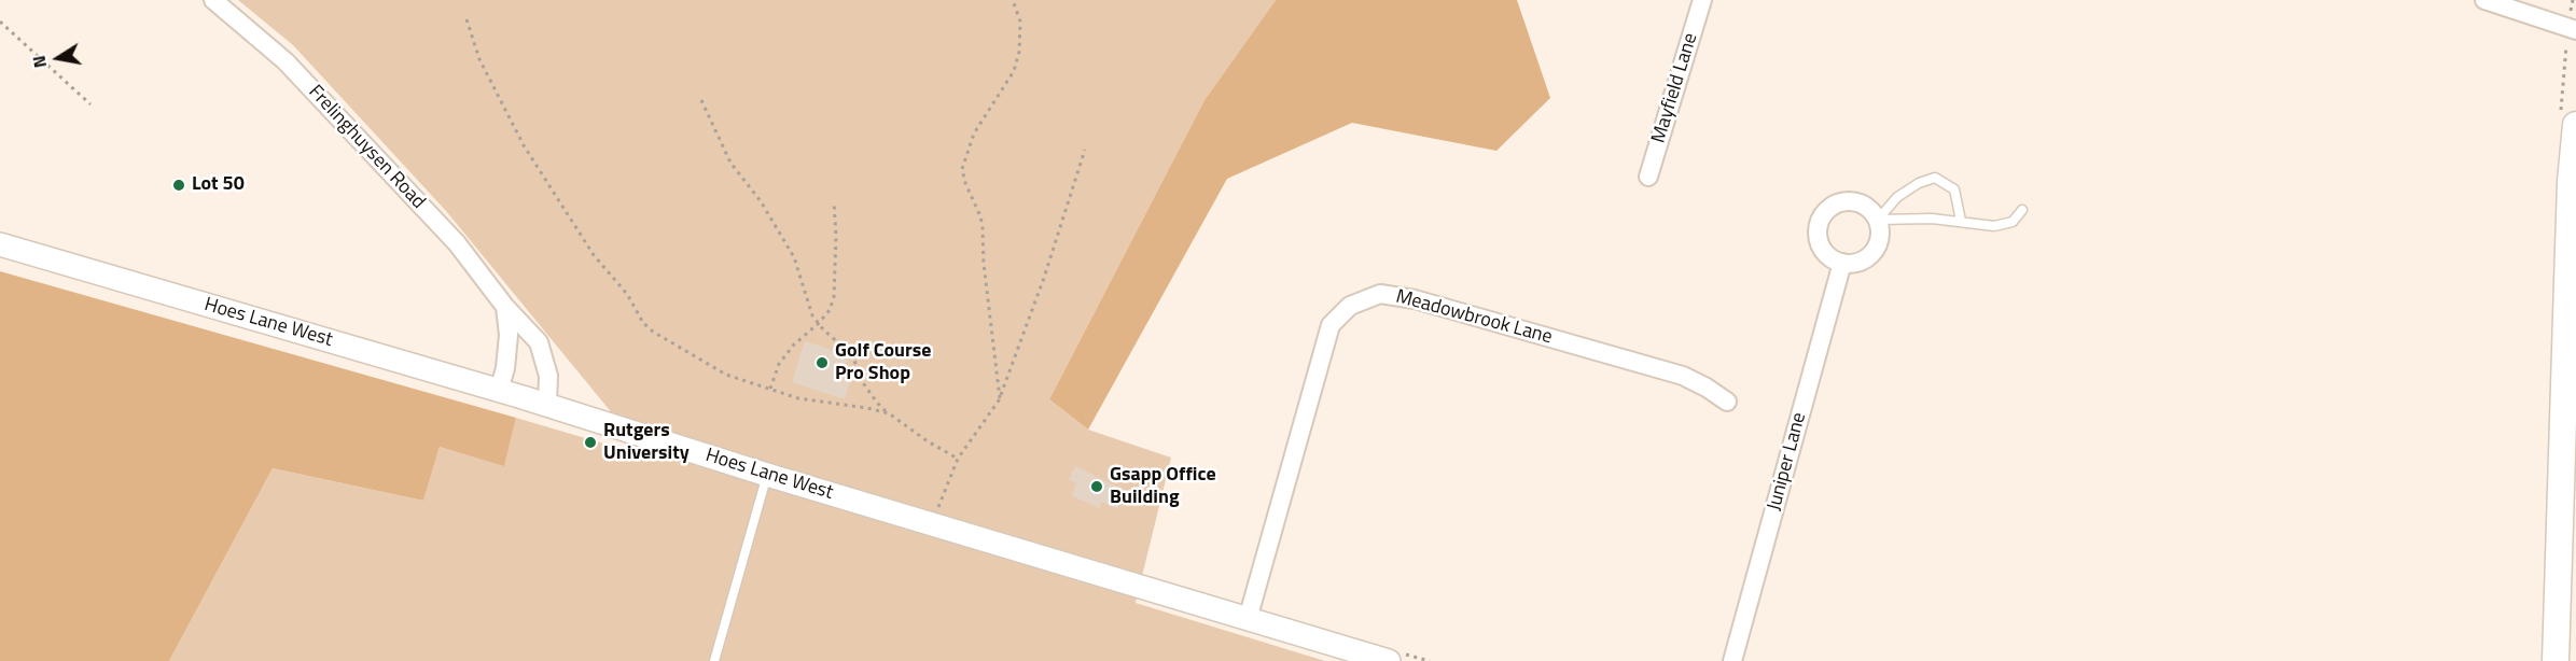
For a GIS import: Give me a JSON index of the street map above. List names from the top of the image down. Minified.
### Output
{"streets":{"street":["Mayfield Lane","Frelinghuysen Road","Meadowbrook Lane","Hoes Lane West","Juniper Lane"]},"crossings":[["Frelinghuysen Road","Hoes Lane West"],["Meadowbrook Lane","Hoes Lane West"]],"places":["Lot 50","Golf Course Pro Shop","Rutgers University","Gsapp Office Building"],"north":"left"}
